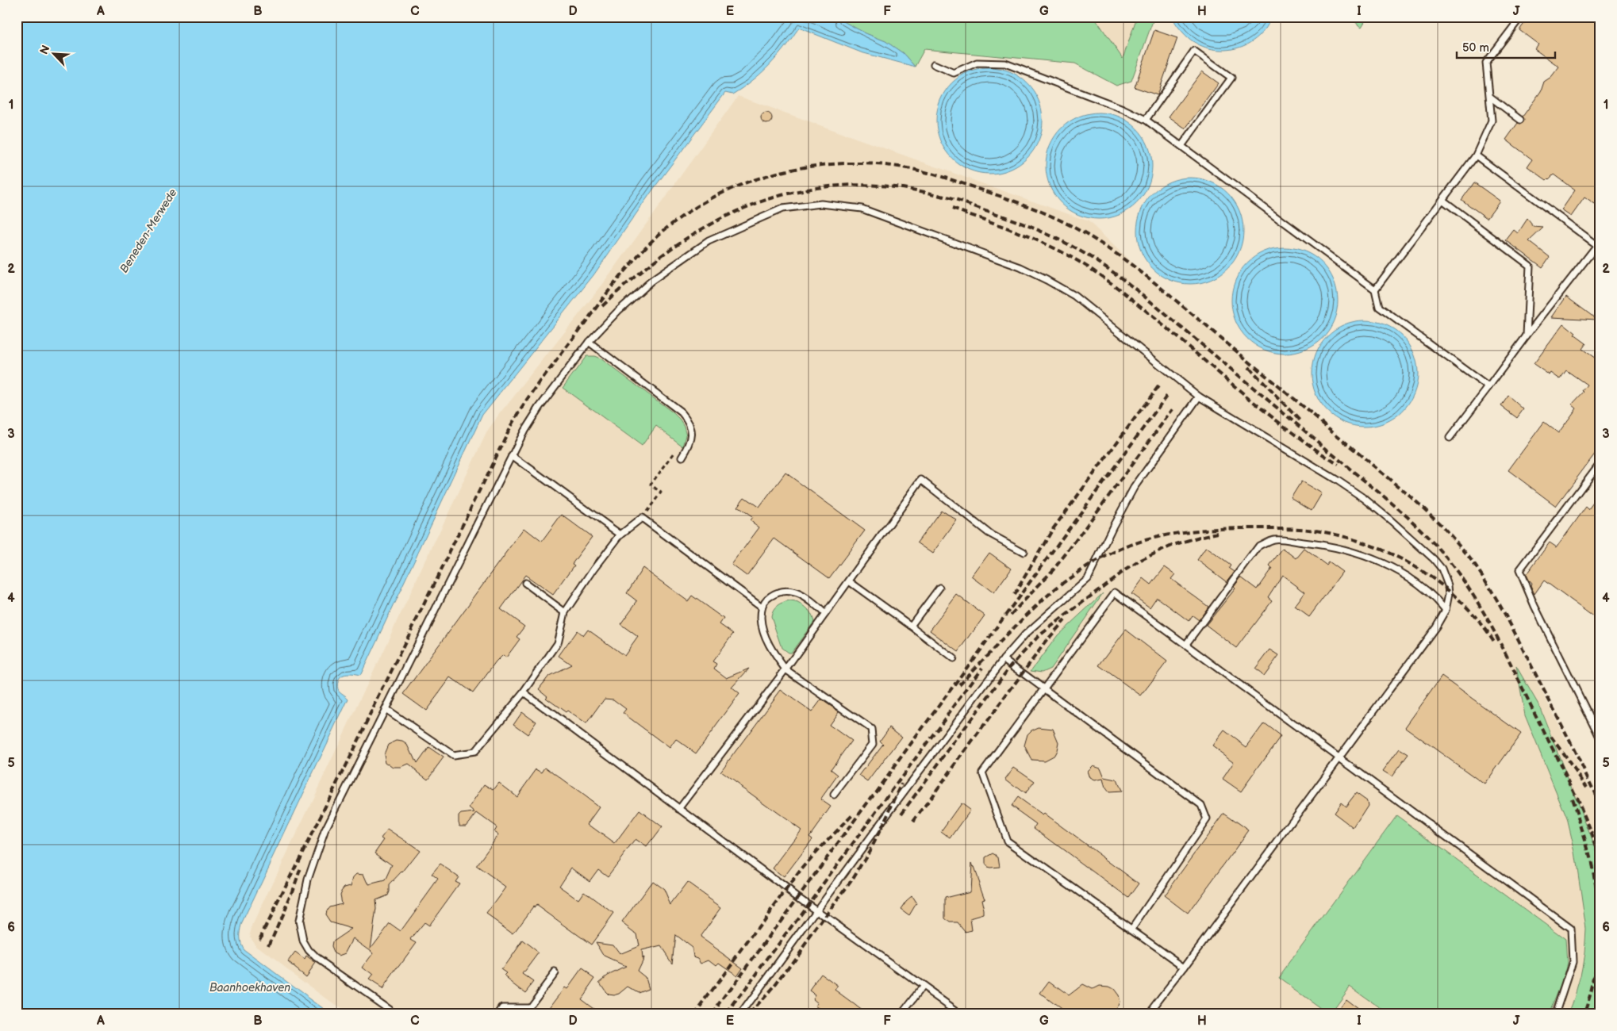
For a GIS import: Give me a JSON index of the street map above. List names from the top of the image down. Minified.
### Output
{"water":["Beneden-Merwede","Baanhoekhaven"],"scale_bar":"50 m","north":"top left","grid":{"columns":["A","B","C","D","E","F","G","H","I","J"],"rows":["1","2","3","4","5","6"]}}
